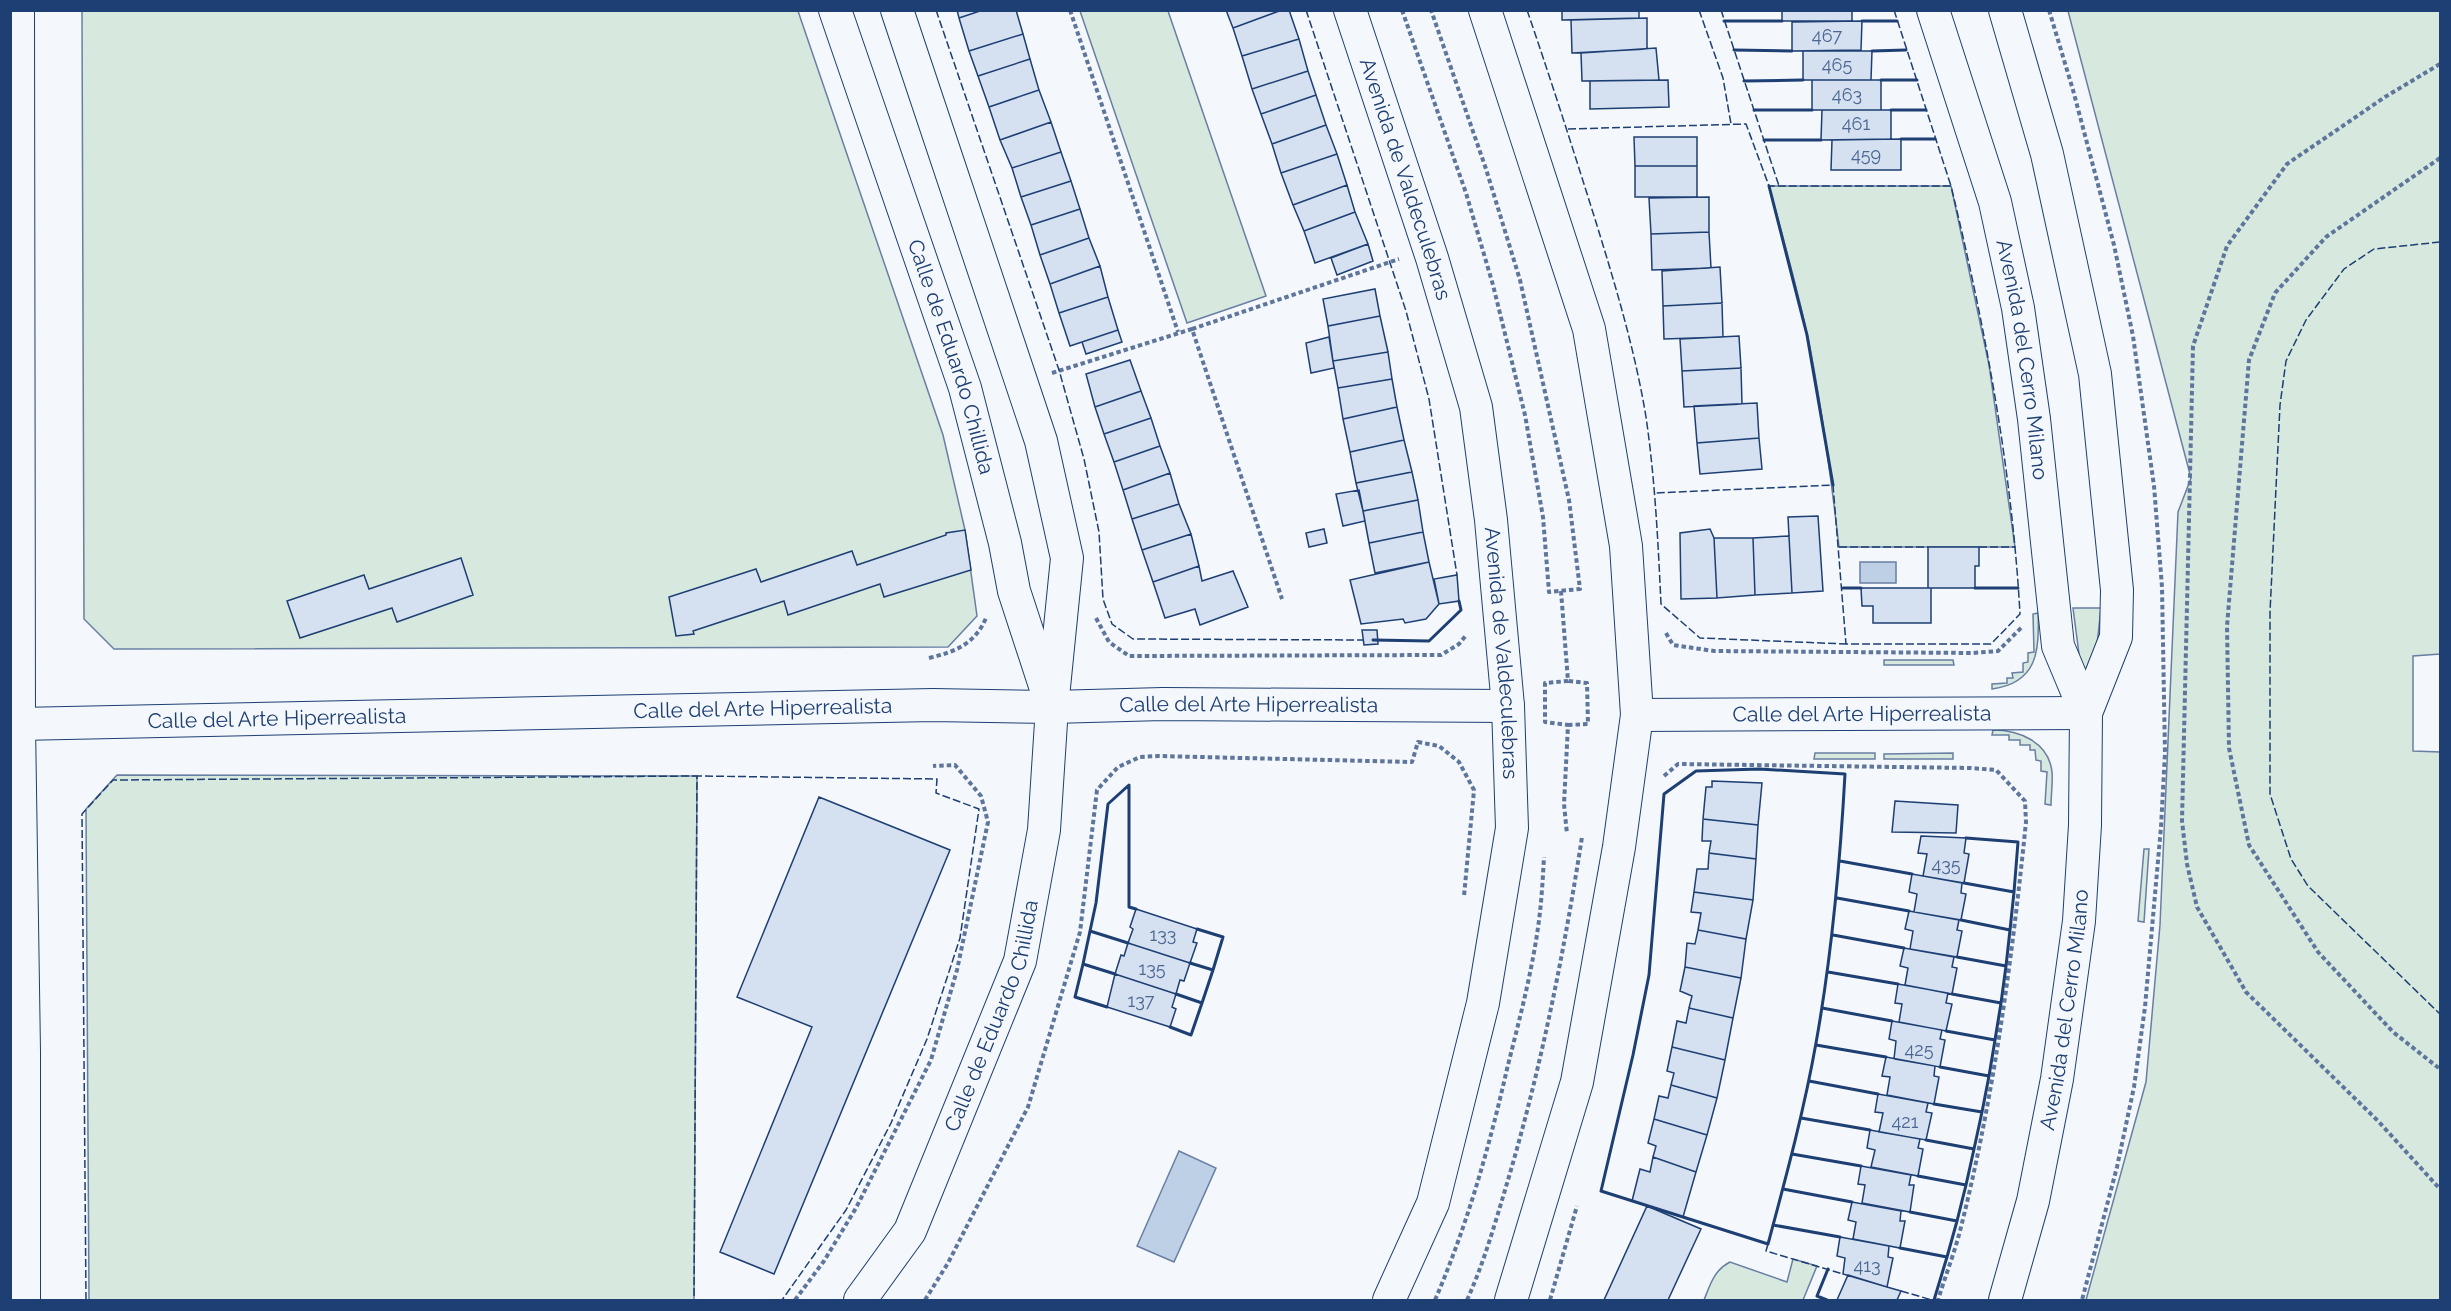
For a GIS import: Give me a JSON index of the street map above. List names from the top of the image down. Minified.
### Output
{"streets":{"street":["Avenida de Valdeculebras","Calle de Eduardo Chillida","Avenida del Cerro Milano","Calle del Arte Hiperrealista"]},"crossings":[["Avenida de Valdeculebras","Calle del Arte Hiperrealista"],["Calle de Eduardo Chillida","Calle del Arte Hiperrealista"],["Avenida del Cerro Milano","Calle del Arte Hiperrealista"]],"house_numbers":["467","465","463","461","459","435","133","135","137","425","421","413"]}
